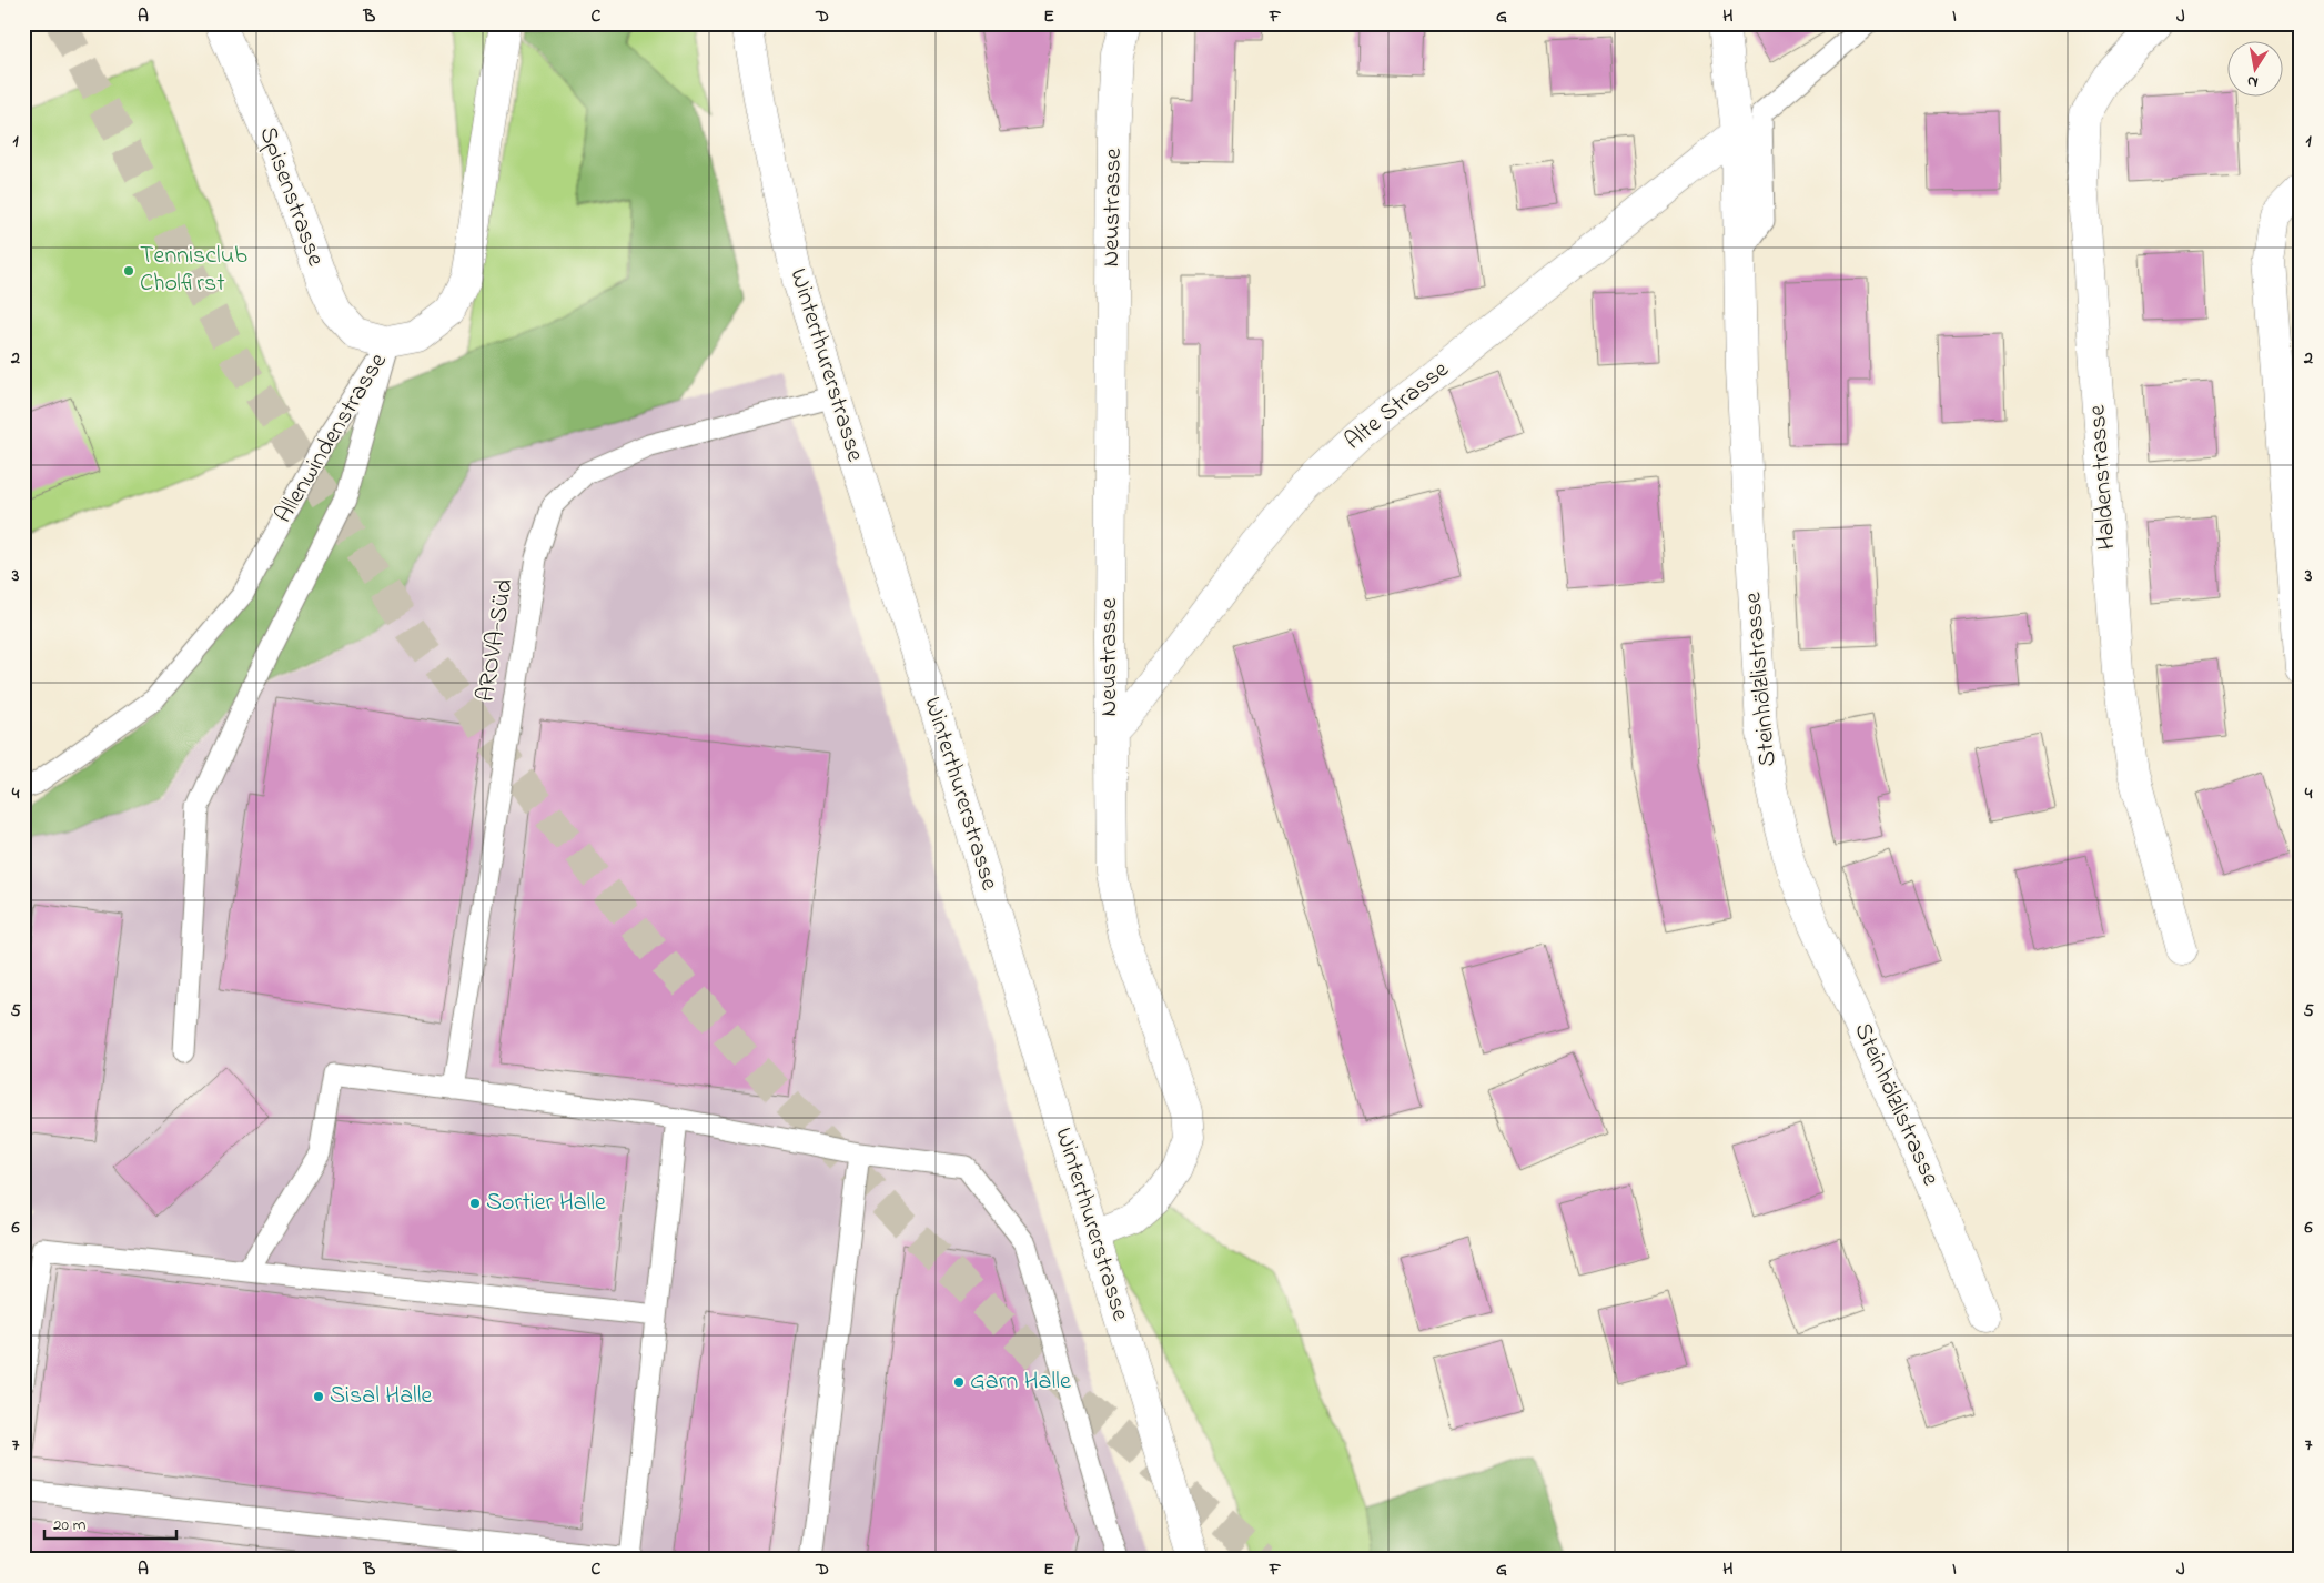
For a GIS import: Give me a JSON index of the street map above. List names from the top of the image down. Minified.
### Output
{"streets":{"street":["Spisenstrasse","Neustrasse","Winterthurerstrasse","Alte Strasse","Allenwindenstrasse","Haldenstrasse","Steinhölzlistrasse"],"lane":["AROVA-Süd"]},"crossings":[["Spisenstrasse","Allenwindenstrasse"],["Neustrasse","Winterthurerstrasse"],["Neustrasse","Alte Strasse"],["Winterthurerstrasse","AROVA-Süd"],["Alte Strasse","Steinhölzlistrasse"]],"places":["Tennisclub Cholfirst","Sortier Halle","Garn Halle","Sisal Halle"],"scale_bar":"20 m","north":"bottom","grid":{"columns":["A","B","C","D","E","F","G","H","I","J"],"rows":["1","2","3","4","5","6","7"]}}
